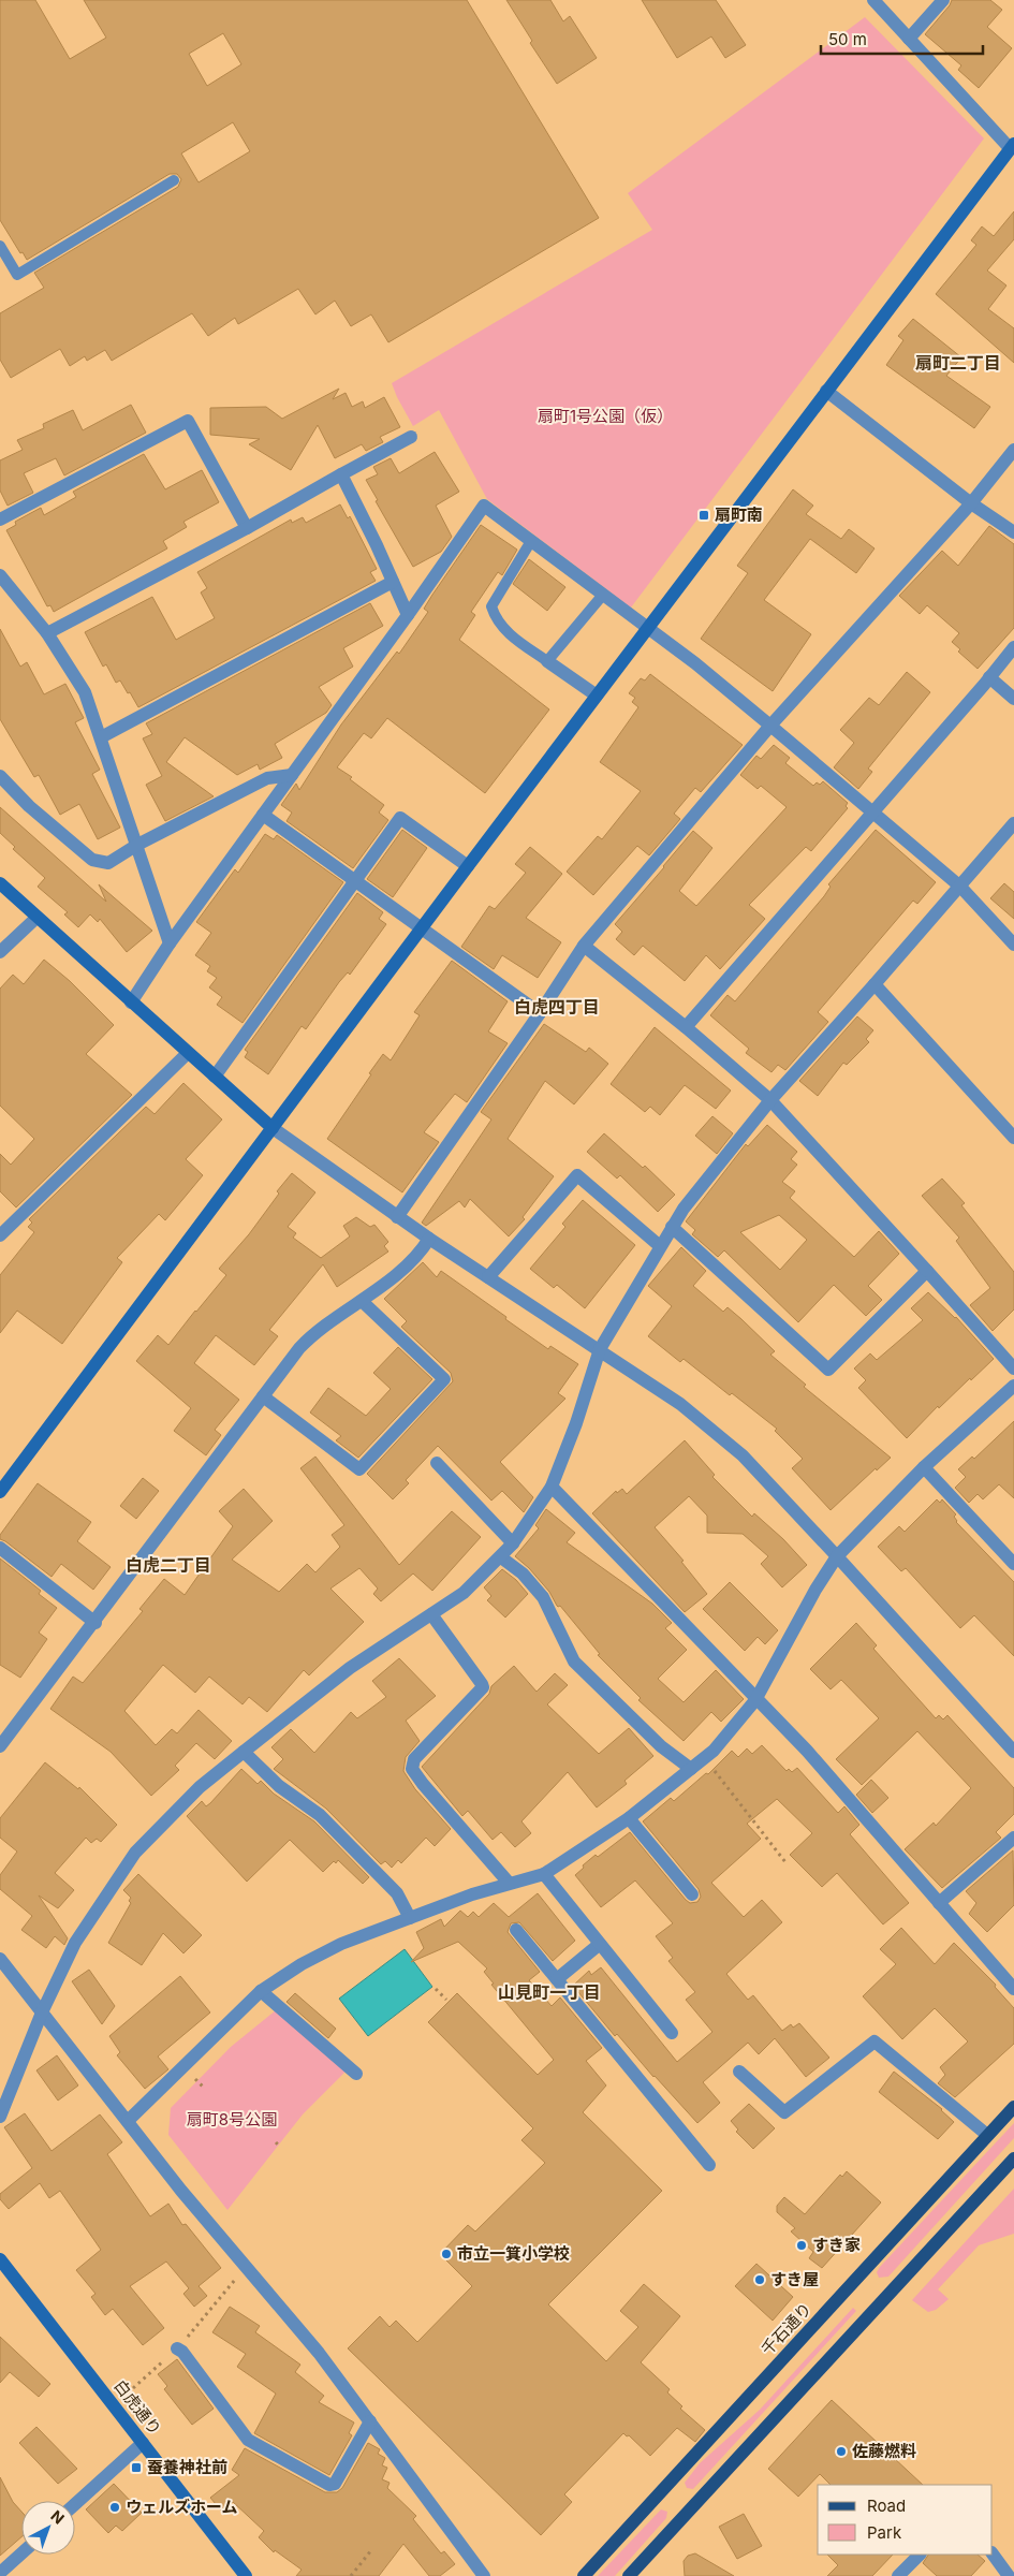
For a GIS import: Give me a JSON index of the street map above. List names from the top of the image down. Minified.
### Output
{"streets":{"main road":["千石通り"],"street":["白虎通り"]},"districts":["扇町二丁目","白虎四丁目","白虎二丁目","山見町一丁目"],"parks":["扇町1号公園（仮）","扇町8号公園"],"places":{"transit":["扇町南","蚕養神社前"],"other":["すき家","市立一箕小学校","すき屋","佐藤燃料","ウェルズホーム"]},"legend":["Road","Park"],"scale_bar":"50 m","north":"top right"}
